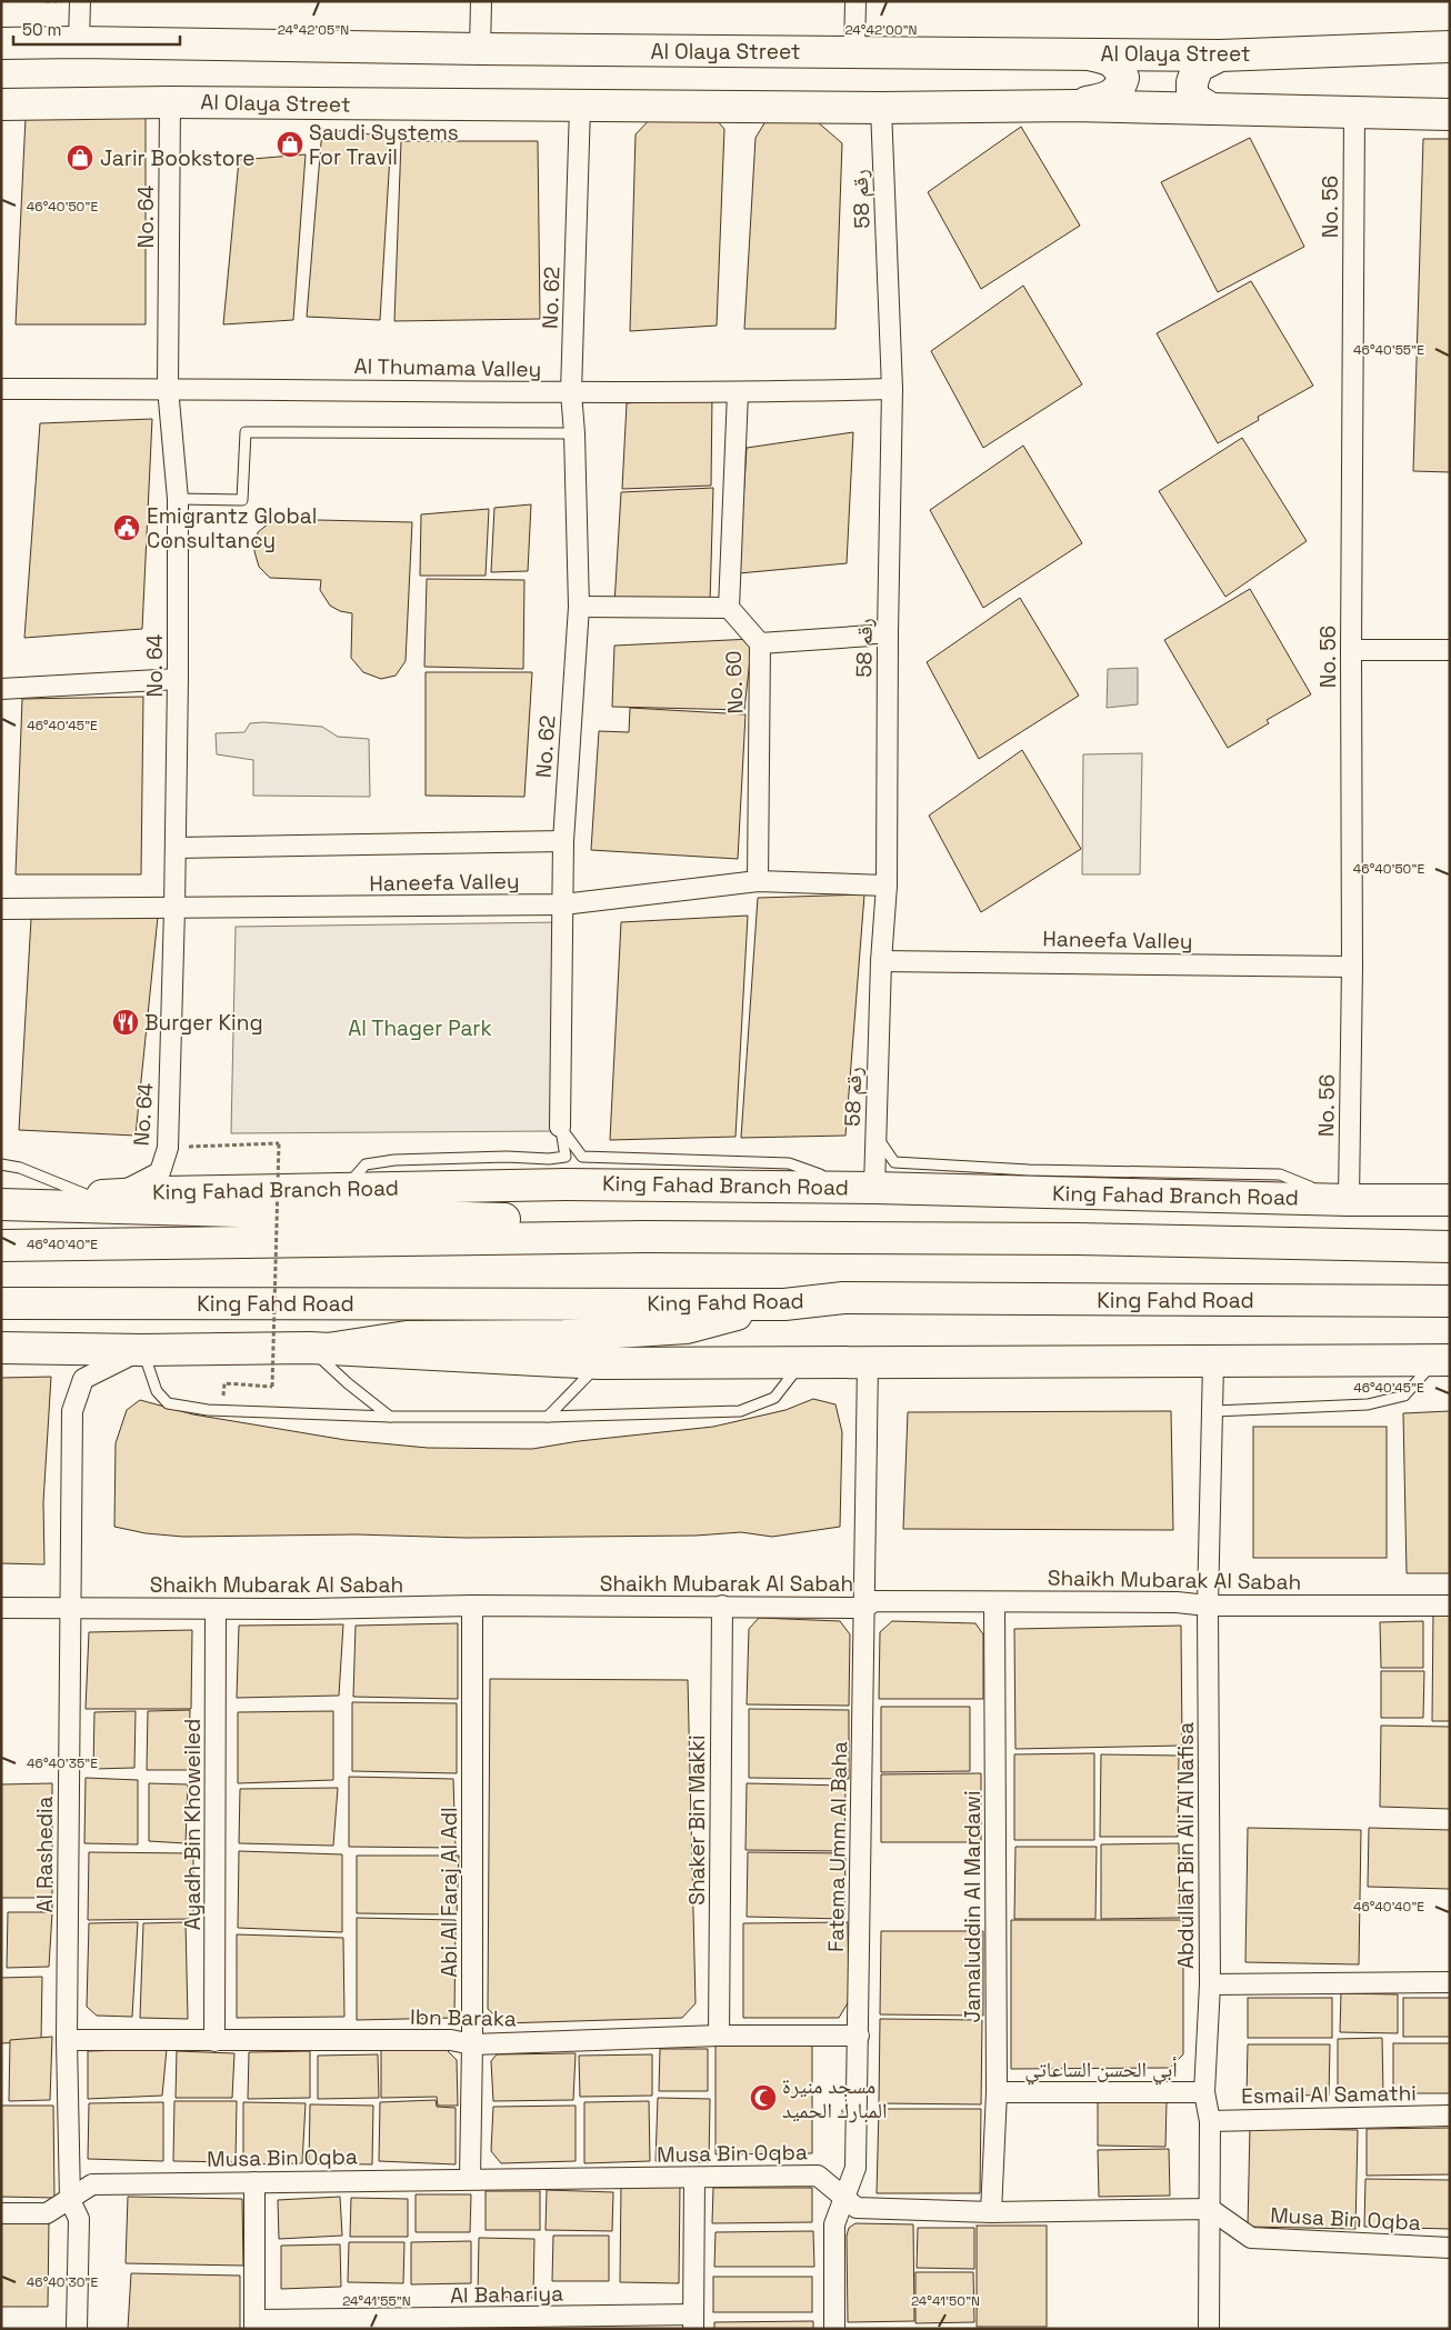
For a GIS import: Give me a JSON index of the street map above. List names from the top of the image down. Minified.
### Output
{"streets":{"main road":["Al Olaya Street","King Fahad Branch Road","King Fahd Road"],"street":["رقم 58","No. 56","No. 64","No. 62","Al Thumama Valley","No. 60","Haneefa Valley","Shaikh Mubarak Al Sabah","Shaker Bin Makki","Ayadh Bin Khoweiled","Abdullah Bin Ali Al Nafisa","Fatema Umm Al Baha","Al Rashedia","Abi Al Faraj Al Adl","Jamaluddin Al Mardawi","Ibn Baraka","أبي الحسن الساعاتي","Esmail Al Samathi","Musa Bin Oqba","Al Bahariya"]},"crossings":[["Al Olaya Street","رقم 58"],["Al Olaya Street","No. 56"],["Al Olaya Street","No. 64"],["Al Olaya Street","No. 62"],["رقم 58","Al Thumama Valley"],["رقم 58","Haneefa Valley"],["رقم 58","King Fahad Branch Road"],["No. 56","Haneefa Valley"],["No. 56","King Fahad Branch Road"],["No. 64","Al Thumama Valley"],["No. 64","Haneefa Valley"],["No. 64","King Fahad Branch Road"],["No. 62","Al Thumama Valley"],["No. 62","Haneefa Valley"],["No. 62","King Fahad Branch Road"],["No. 60","Haneefa Valley"],["Shaikh Mubarak Al Sabah","Shaker Bin Makki"],["Shaikh Mubarak Al Sabah","Ayadh Bin Khoweiled"],["Shaikh Mubarak Al Sabah","Abdullah Bin Ali Al Nafisa"],["Shaikh Mubarak Al Sabah","Fatema Umm Al Baha"],["Shaikh Mubarak Al Sabah","Al Rashedia"],["Shaikh Mubarak Al Sabah","Abi Al Faraj Al Adl"],["Shaikh Mubarak Al Sabah","Jamaluddin Al Mardawi"],["Shaker Bin Makki","Ibn Baraka"],["Ayadh Bin Khoweiled","Ibn Baraka"],["Abdullah Bin Ali Al Nafisa","أبي الحسن الساعاتي"],["Abdullah Bin Ali Al Nafisa","Esmail Al Samathi"],["Abdullah Bin Ali Al Nafisa","Musa Bin Oqba"],["Fatema Umm Al Baha","Ibn Baraka"],["Fatema Umm Al Baha","Musa Bin Oqba"],["Al Rashedia","Ibn Baraka"],["Al Rashedia","Musa Bin Oqba"],["Abi Al Faraj Al Adl","Ibn Baraka"],["Abi Al Faraj Al Adl","Musa Bin Oqba"],["Jamaluddin Al Mardawi","أبي الحسن الساعاتي"],["Jamaluddin Al Mardawi","Musa Bin Oqba"]],"parks":["Al Thager Park"],"places":{"shop":["Saudi Systems For Travil","Jarir Bookstore"],"public building":["Emigrantz Global Consultancy"],"restaurant":["Burger King"],"mosque":["مسجد منيرة المبارك الحميد"]},"scale_bar":"50 m","coordinates":["24°42'05\"N","24°42'00\"N","46°40'50\"E","46°40'55\"E","46°40'45\"E","46°40'40\"E","46°40'35\"E","46°40'30\"E","24°41'55\"N","24°41'50\"N"]}
